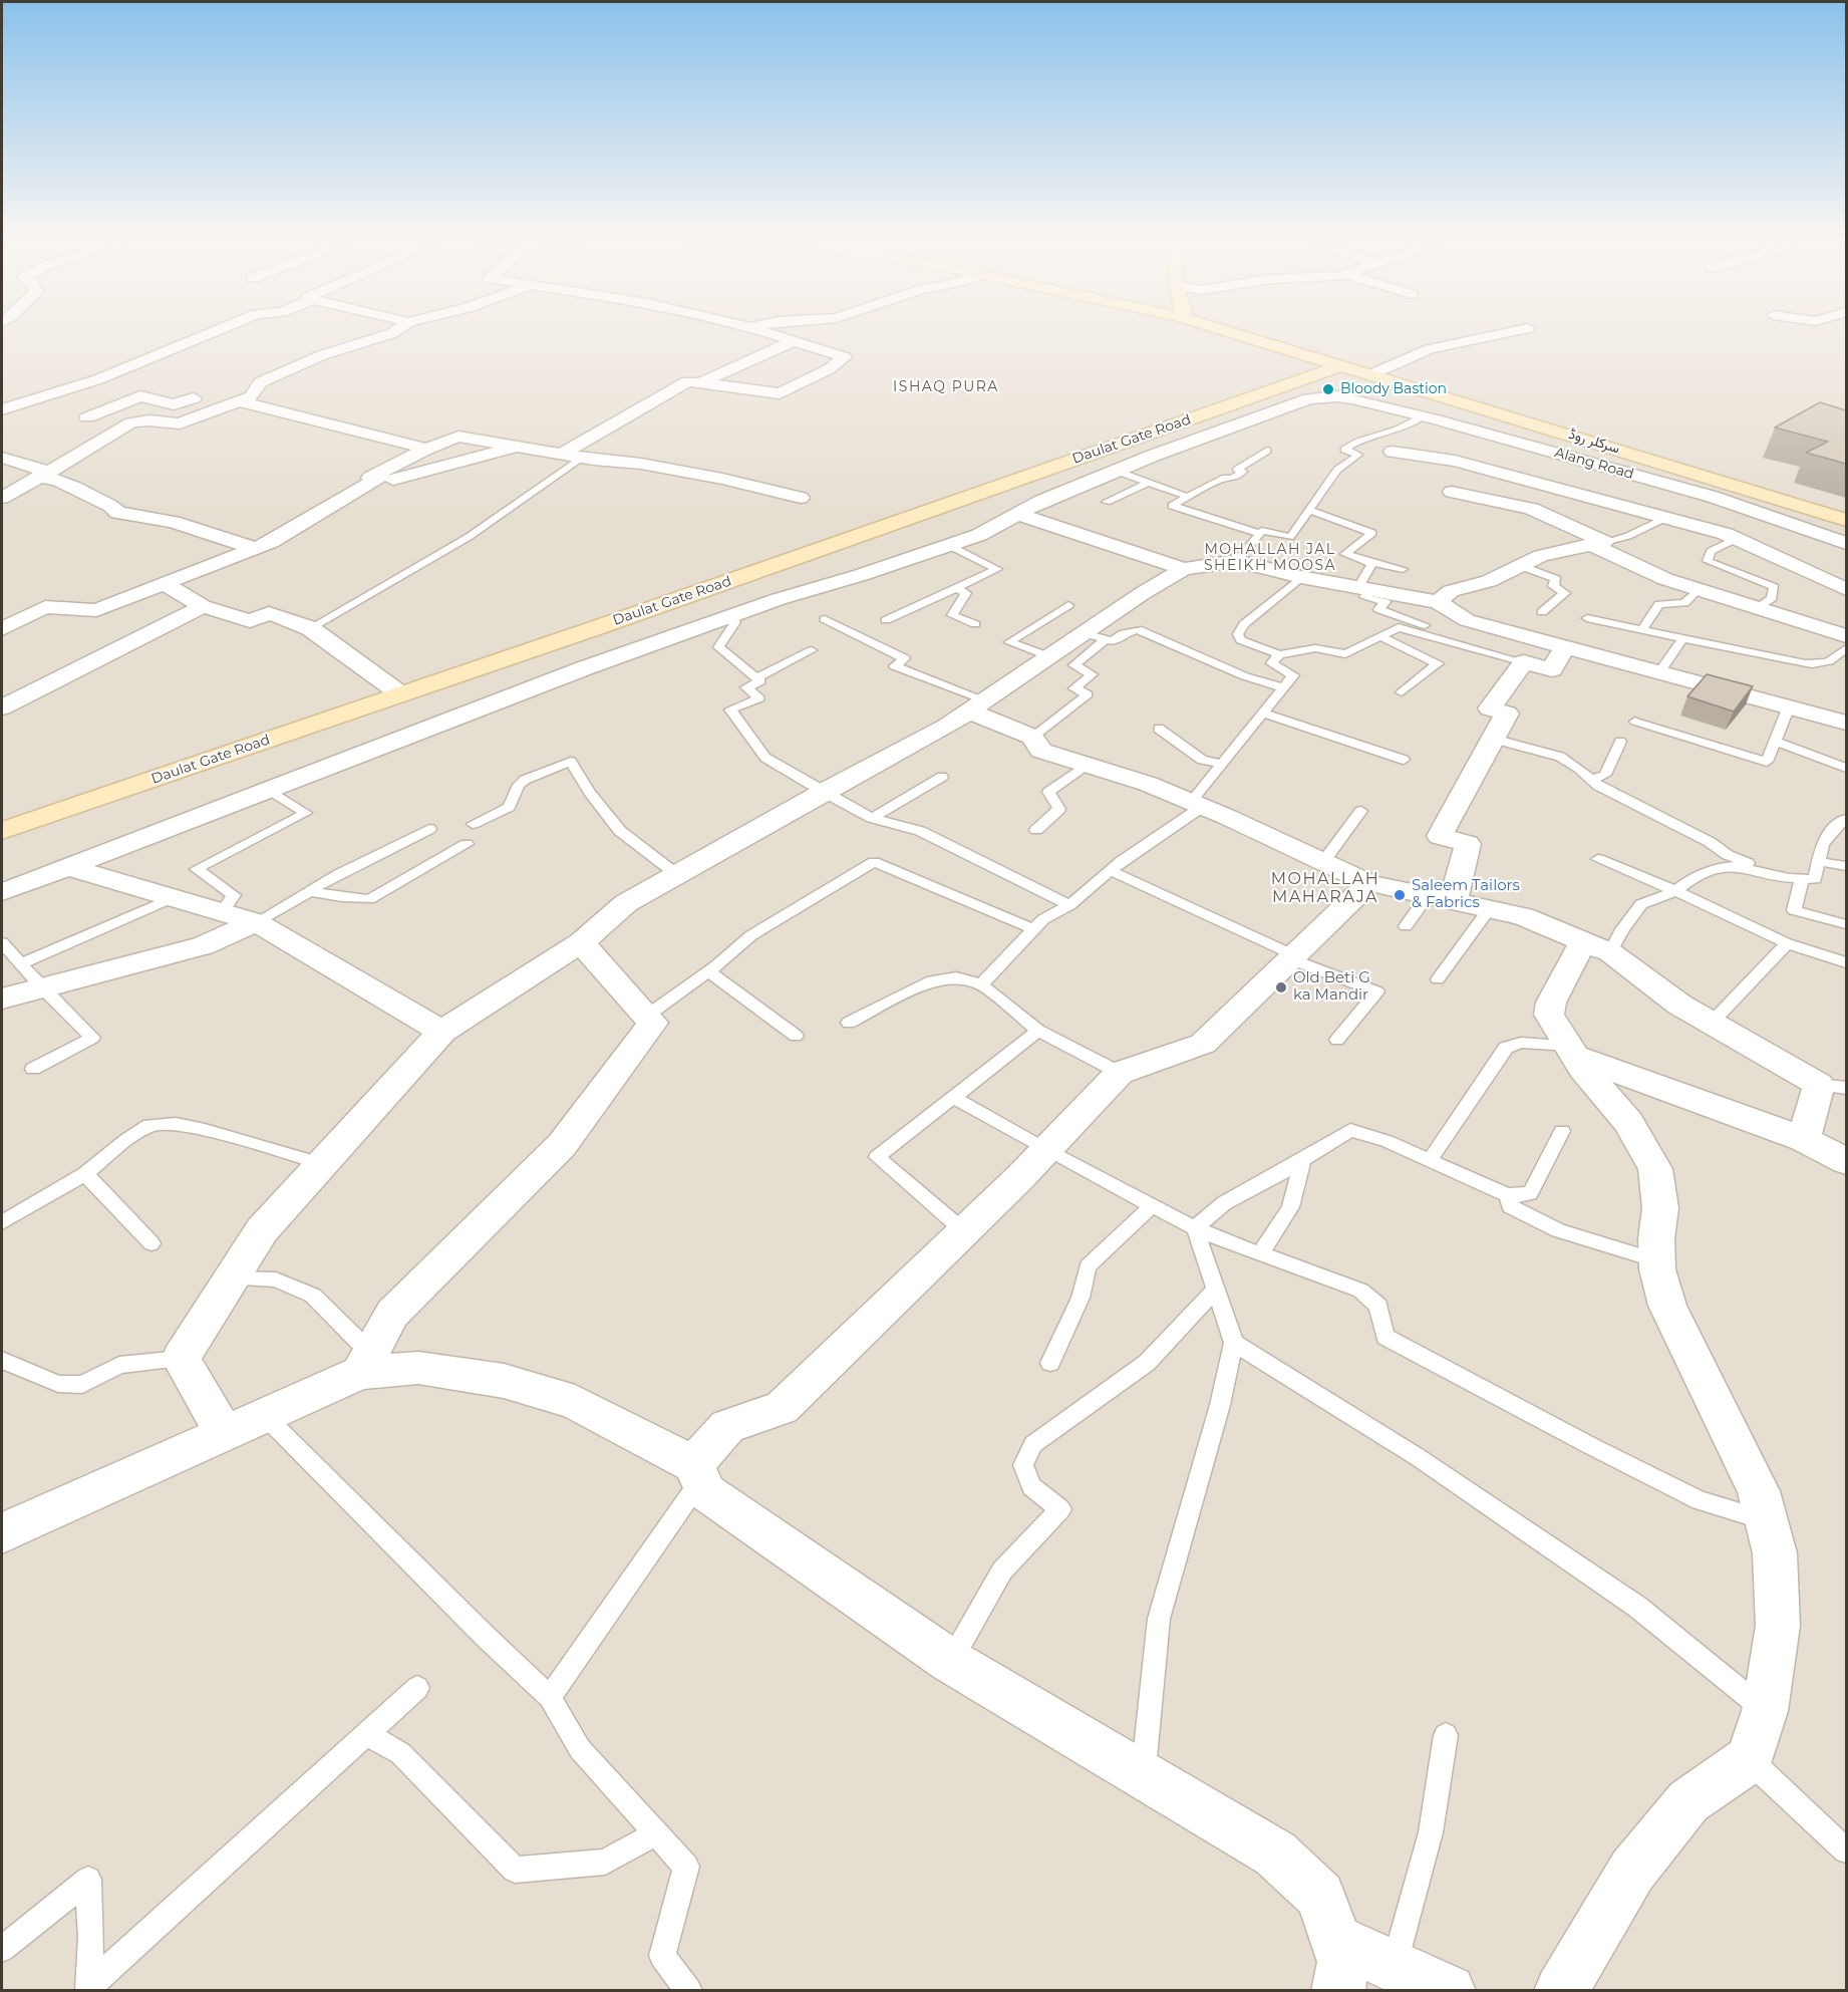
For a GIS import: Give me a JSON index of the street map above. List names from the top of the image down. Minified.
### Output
{"streets":{"main road":["Daulat Gate Road","سرکلر روڈ"],"street":["Alang Road"]},"crossings":[["Daulat Gate Road","سرکلر روڈ"]],"districts":["ISHAQ PURA","MOHALLAH JAL SHEIKH MOOSA","MOHALLAH MAHARAJA"],"places":["Bloody Bastion","Saleem Tailors & Fabrics","Old Beti G ka Mandir"]}
